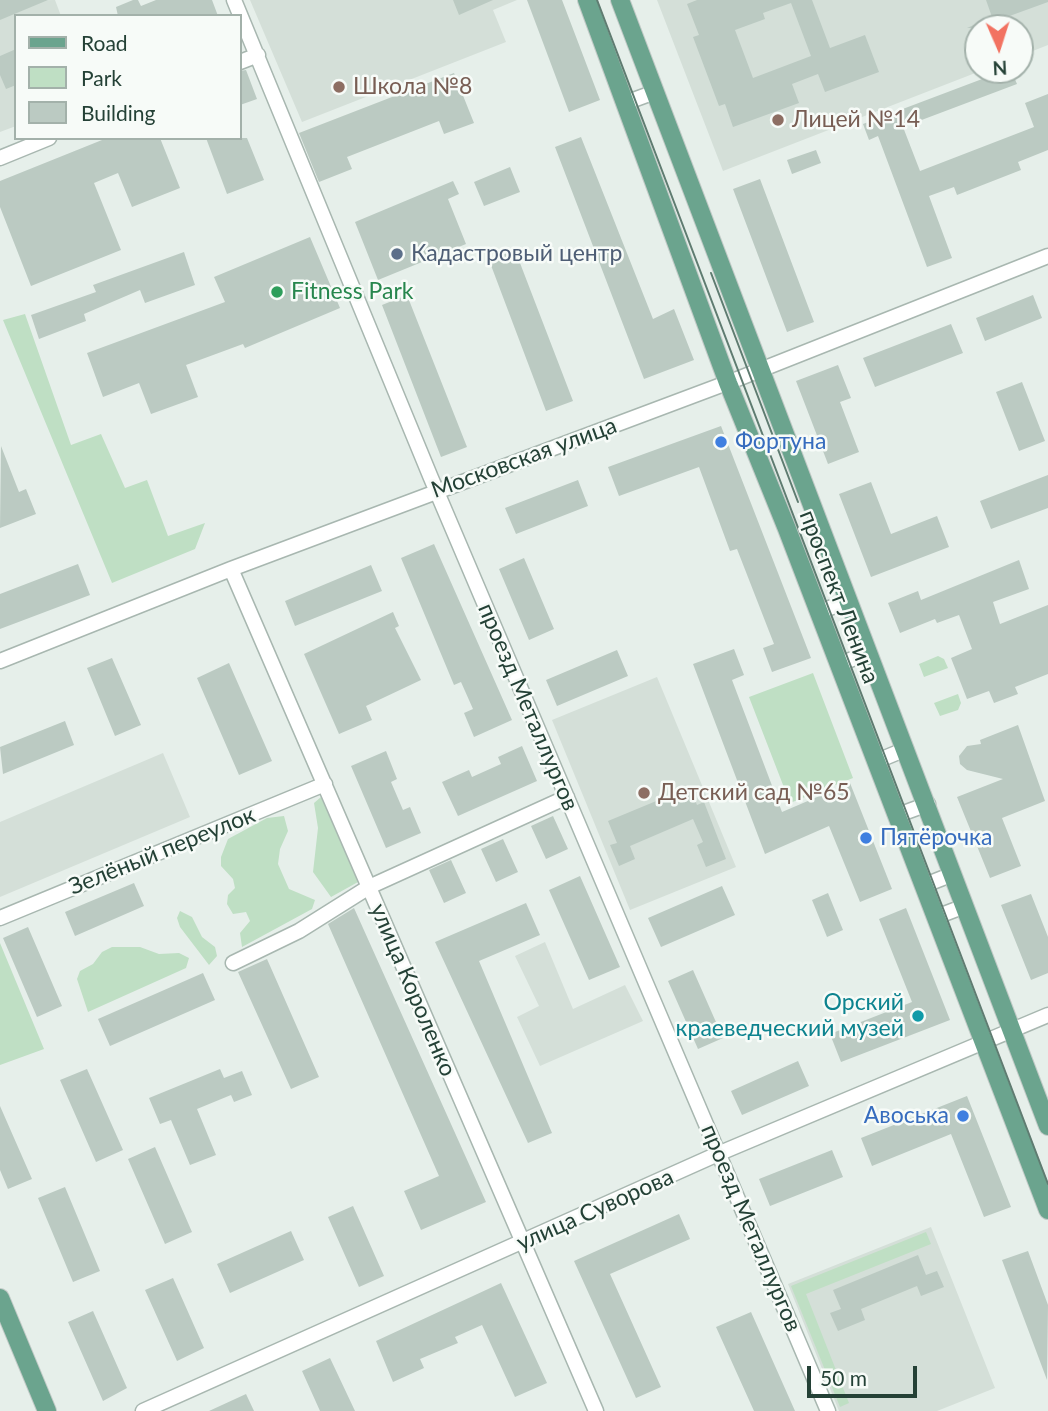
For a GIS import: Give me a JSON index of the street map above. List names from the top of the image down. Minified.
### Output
{"streets":{"main road":["проспект Ленина"],"street":["Московская улица","проезд Металлургов","Зелёный переулок","улица Короленко","улица Суворова"]},"crossings":[["Московская улица","проспект Ленина"],["Московская улица","проезд Металлургов"],["Московская улица","улица Короленко"],["проспект Ленина","улица Суворова"],["проезд Металлургов","улица Суворова"],["Зелёный переулок","улица Короленко"],["улица Короленко","улица Суворова"]],"places":["Школа №8","Лицей №14","Кадастровый центр","Fitness Park","Фортуна","Детский сад №65","Пятёрочка","Орский краеведческий музей","Авоська"],"legend":["Road","Park","Building"],"scale_bar":"50 m","north":"bottom"}
